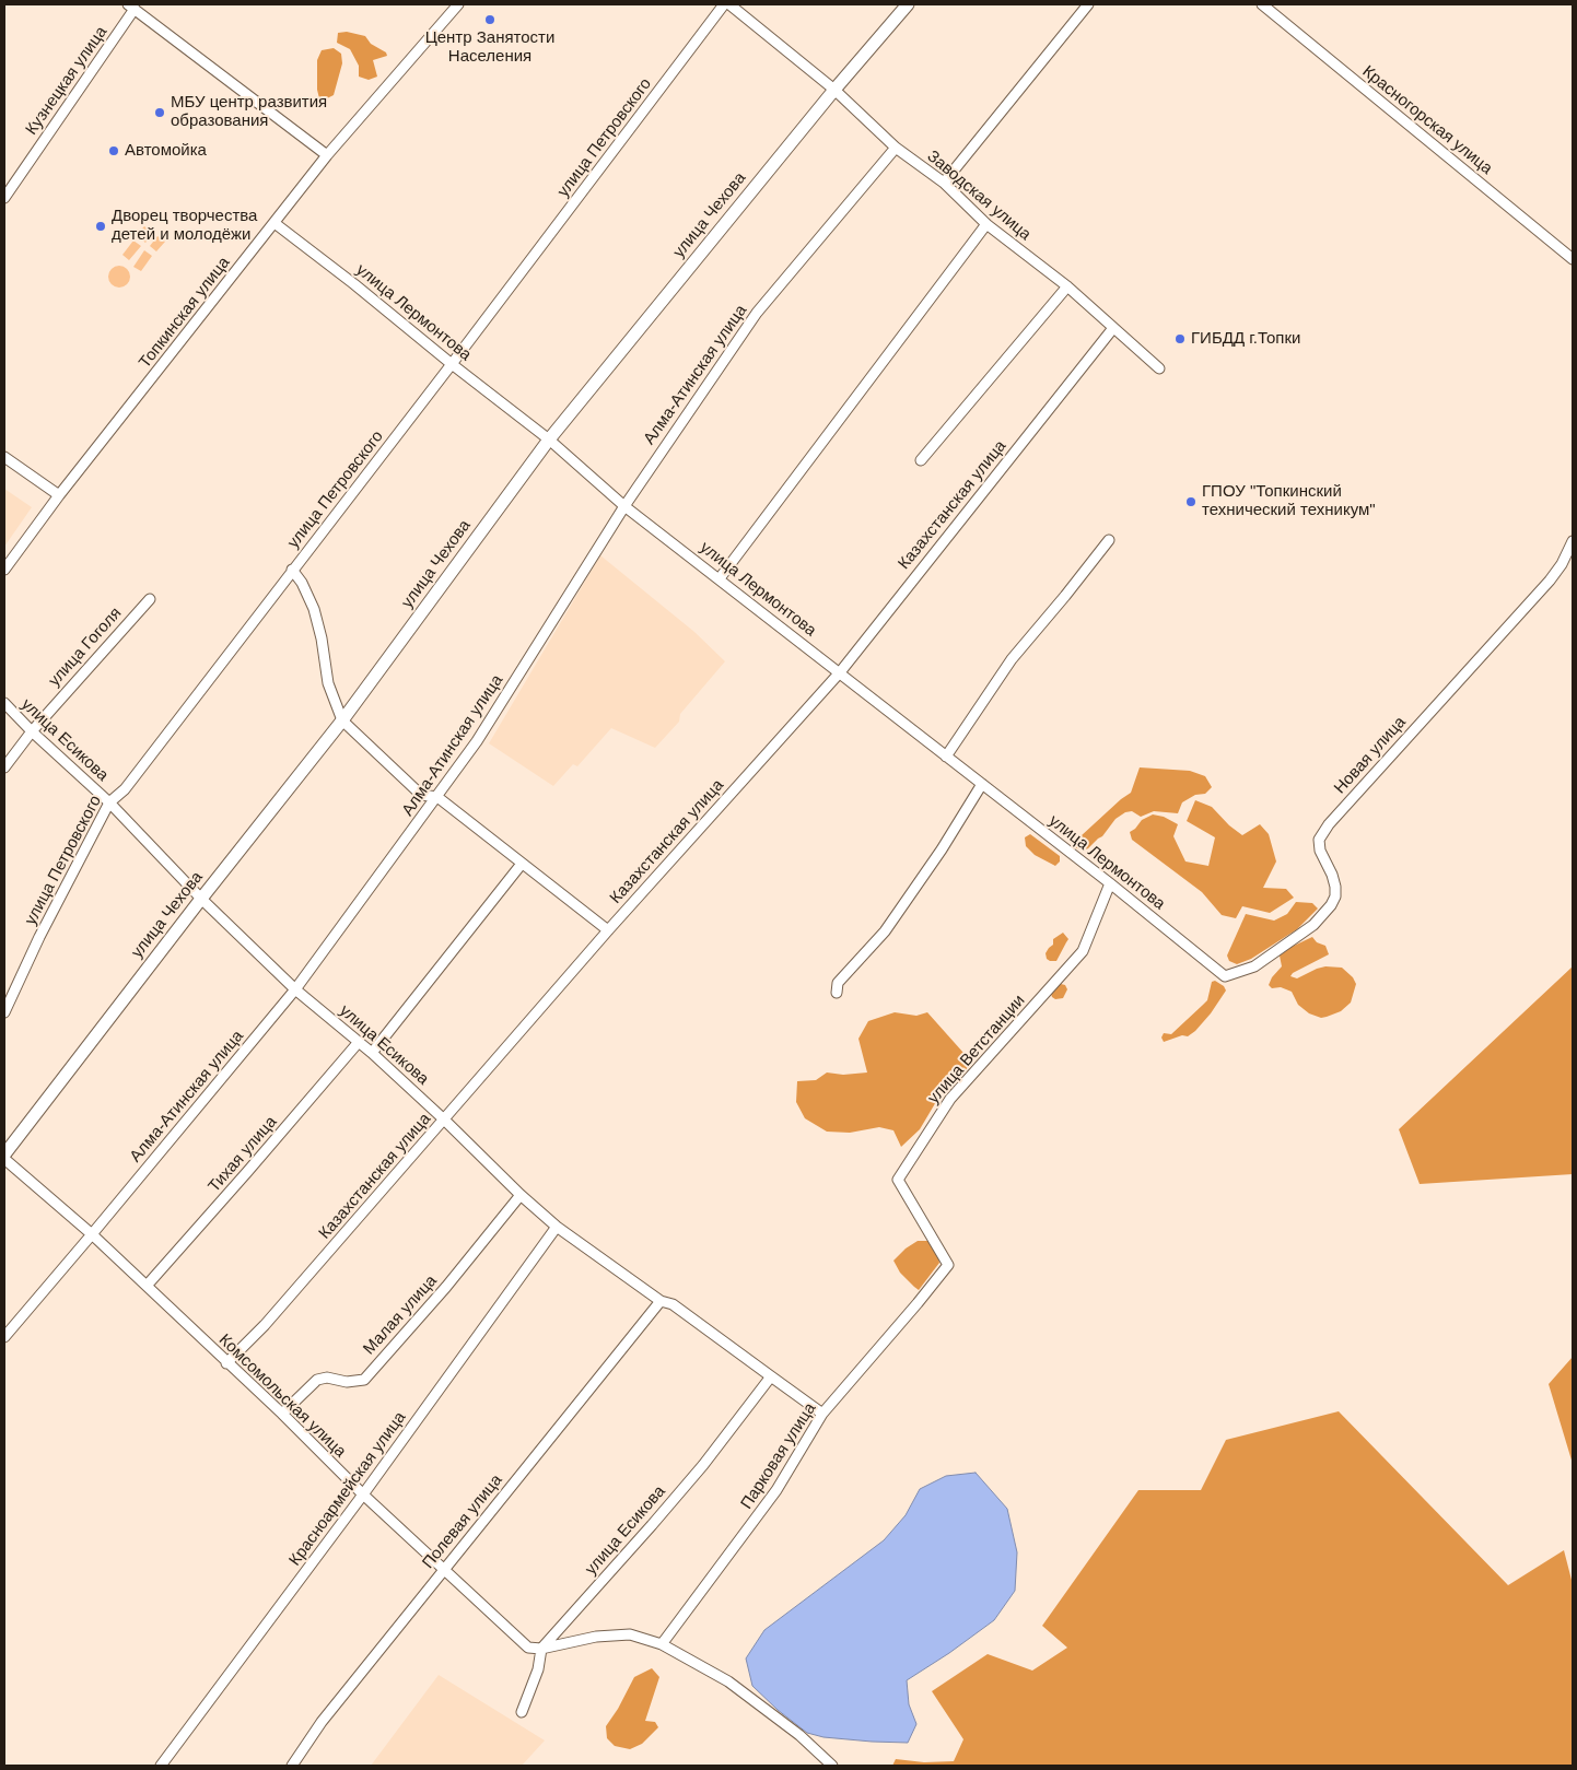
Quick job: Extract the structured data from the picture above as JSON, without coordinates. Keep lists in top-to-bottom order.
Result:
{
  "streets": {
    "street": [
      "Кузнецкая улица",
      "Красногорская улица",
      "улица Петровского",
      "Заводская улица",
      "улица Чехова",
      "Топкинская улица",
      "улица Лермонтова",
      "Алма-Атинская улица",
      "Казахстанская улица",
      "улица Гоголя",
      "улица Есикова",
      "Новая улица",
      "улица Ветстанции",
      "Тихая улица",
      "Малая улица",
      "Комсомольская улица",
      "Парковая улица",
      "Красноармейская улица",
      "Полевая улица"
    ]
  },
  "crossings": [
    ["улица Петровского", "улица Лермонтова"],
    ["улица Петровского", "улица Есикова"],
    ["Заводская улица", "улица Чехова"],
    ["Заводская улица", "Алма-Атинская улица"],
    ["Заводская улица", "Казахстанская улица"],
    ["улица Чехова", "улица Лермонтова"],
    ["улица Чехова", "улица Есикова"],
    ["Топкинская улица", "улица Лермонтова"],
    ["улица Лермонтова", "Алма-Атинская улица"],
    ["улица Лермонтова", "Казахстанская улица"],
    ["улица Лермонтова", "Новая улица"],
    ["улица Лермонтова", "улица Ветстанции"],
    ["Алма-Атинская улица", "улица Есикова"],
    ["Алма-Атинская улица", "Комсомольская улица"],
    ["Казахстанская улица", "улица Есикова"],
    ["Казахстанская улица", "Комсомольская улица"],
    ["улица Гоголя", "улица Есикова"],
    ["улица Есикова", "Тихая улица"],
    ["улица Есикова", "Малая улица"],
    ["улица Есикова", "Комсомольская улица"],
    ["улица Есикова", "Парковая улица"],
    ["улица Есикова", "Красноармейская улица"],
    ["улица Есикова", "Полевая улица"],
    ["улица Ветстанции", "Парковая улица"],
    ["Тихая улица", "Комсомольская улица"],
    ["Малая улица", "Комсомольская улица"],
    ["Комсомольская улица", "Красноармейская улица"],
    ["Комсомольская улица", "Полевая улица"]
  ],
  "places": [
    "Центр Занятости Населения",
    "МБУ центр развития образования",
    "Автомойка",
    "Дворец творчества детей и молодёжи",
    "ГИБДД г.Топки",
    "ГПОУ \"Топкинский технический техникум\""
  ]
}
